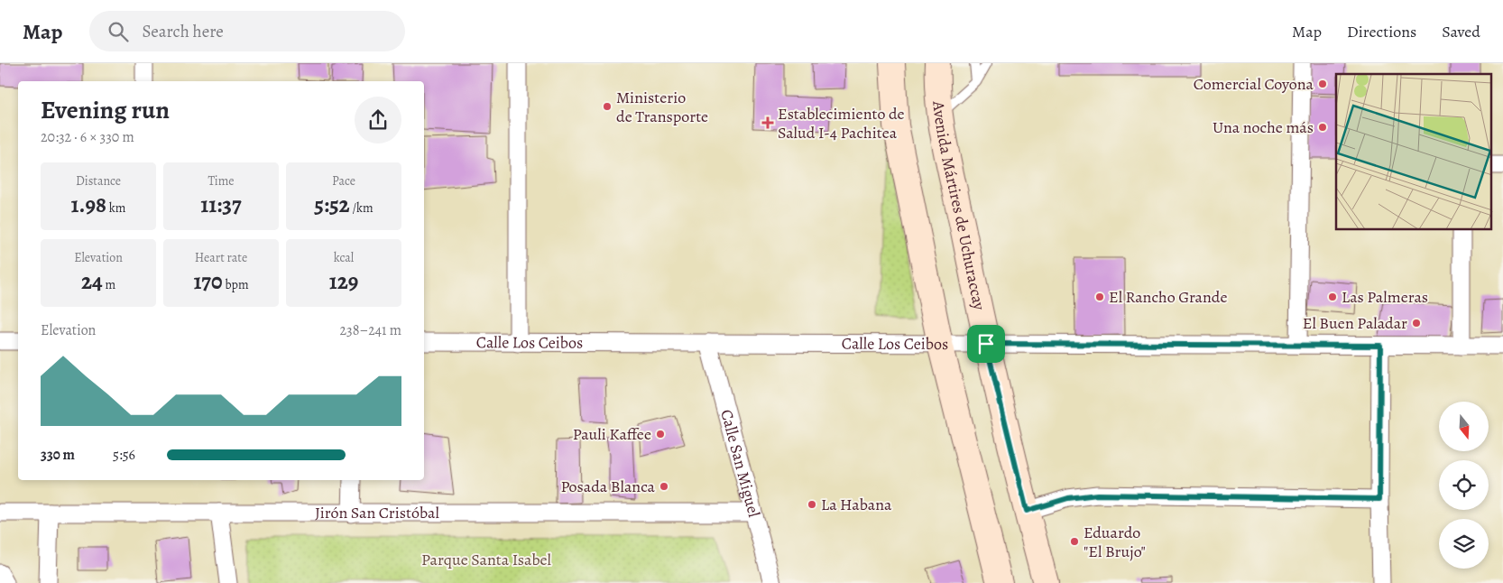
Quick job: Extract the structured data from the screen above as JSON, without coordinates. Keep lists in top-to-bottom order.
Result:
{
  "streets": {
    "street": [
      "Avenida Mártires de Uchuraccay",
      "Calle Los Ceibos",
      "Calle San Miguel",
      "Jirón San Cristóbal"
    ]
  },
  "crossings": [
    ["Avenida Mártires de Uchuraccay", "Calle Los Ceibos"],
    ["Calle Los Ceibos", "Calle San Miguel"],
    ["Calle San Miguel", "Jirón San Cristóbal"]
  ],
  "parks": ["Parque Santa Isabel"],
  "places": {
    "other": [
      "Comercial Coyona",
      "Ministerio de Transporte",
      "Una noche más",
      "El Rancho Grande",
      "Las Palmeras",
      "El Buen Paladar",
      "Pauli Kaffee",
      "Posada Blanca",
      "La Habana",
      "Eduardo \"El Brujo\""
    ],
    "health": ["Establecimiento de Salud I-4 Pachitea"]
  },
  "north": "bottom",
  "page": {
    "header": "Map",
    "search": "Search here",
    "nav": ["Map", "Directions", "Saved"],
    "heading": ["Evening run", "20:32 · 6 × 330 m"],
    "stats": [
      ["Distance", "1.98 km"],
      ["Time", "11:37"],
      ["Pace", "5:52 /km"],
      ["Elevation", "24 m"],
      ["Heart rate", "170 bpm"],
      ["kcal", "129"]
    ],
    "chart": ["Elevation", "238–241 m"],
    "list": [
      {
        "name": "330 m",
        "note": "5:56"
      }
    ]
  }
}
